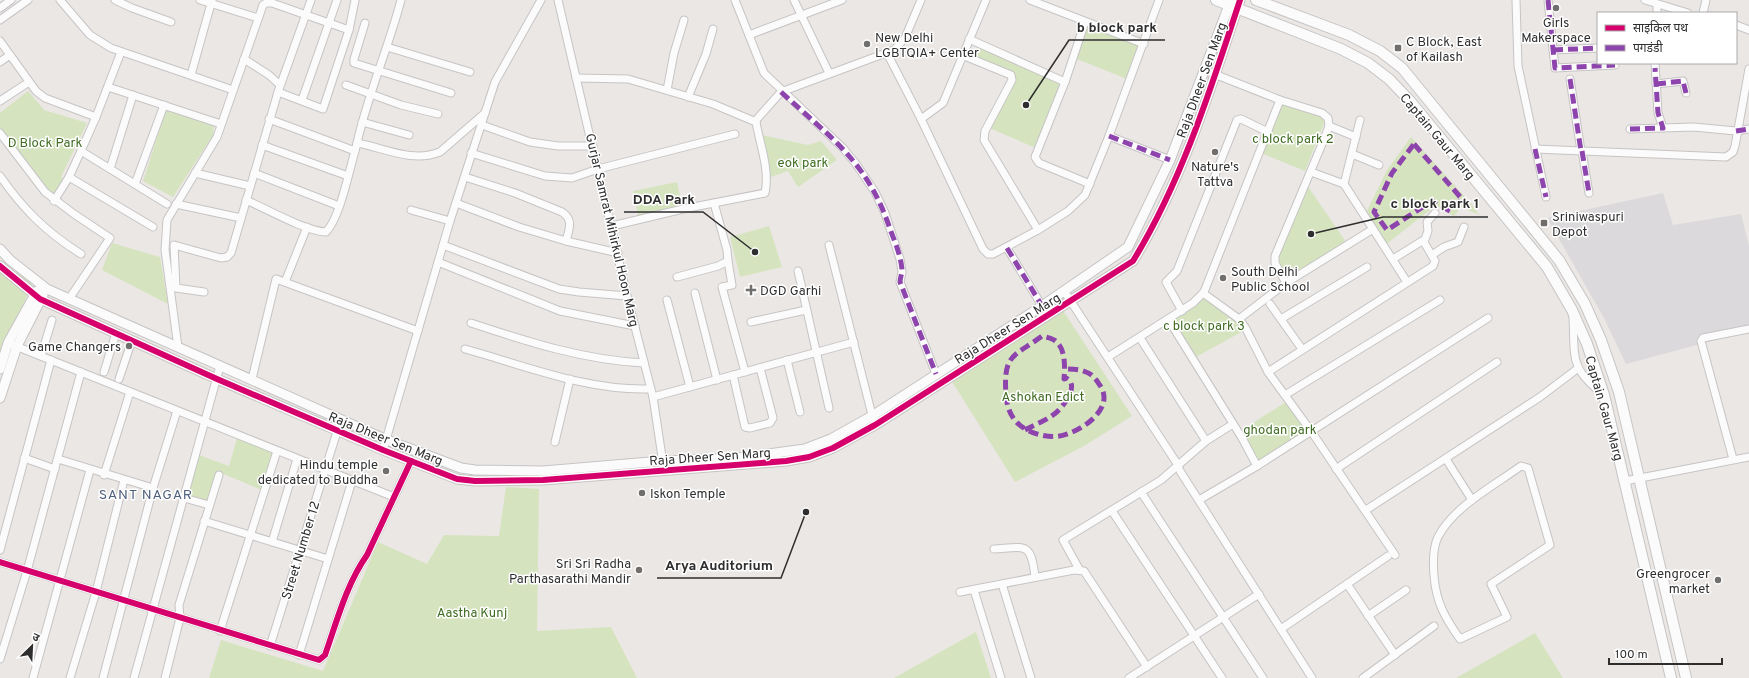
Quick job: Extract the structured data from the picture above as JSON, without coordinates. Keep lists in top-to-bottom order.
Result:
{
  "streets": {
    "main road": ["Captain Gaur Marg"],
    "street": ["Raja Dheer Sen Marg", "Gurjar Samrat Mihirkul Hoon Marg", "Street Number 12"]
  },
  "crossings": [
    ["Raja Dheer Sen Marg", "Captain Gaur Marg"],
    ["Raja Dheer Sen Marg", "Gurjar Samrat Mihirkul Hoon Marg"],
    ["Raja Dheer Sen Marg", "Street Number 12"]
  ],
  "districts": ["SANT NAGAR"],
  "parks": [
    "c block park 2",
    "D Block Park",
    "eok park",
    "c block park 3",
    "Ashokan Edict",
    "ghodan park",
    "Aastha Kunj"
  ],
  "places": {
    "other": [
      "Girls Makerspace",
      "New Delhi LGBTQIA+ Center",
      "b block park",
      "Nature's Tattva",
      "c block park 1",
      "DDA Park",
      "South Delhi Public School",
      "Game Changers",
      "Hindu temple dedicated to Buddha",
      "Iskon Temple",
      "Arya Auditorium",
      "Sri Sri Radha Parthasarathi Mandir",
      "Greengrocer market"
    ],
    "transit": ["C Block, East of Kailash", "Sriniwaspuri Depot"],
    "health": ["DGD Garhi"]
  },
  "legend": ["साइकिल पथ", "पगडंडी"],
  "scale_bar": "100 m",
  "north": "top right"
}
